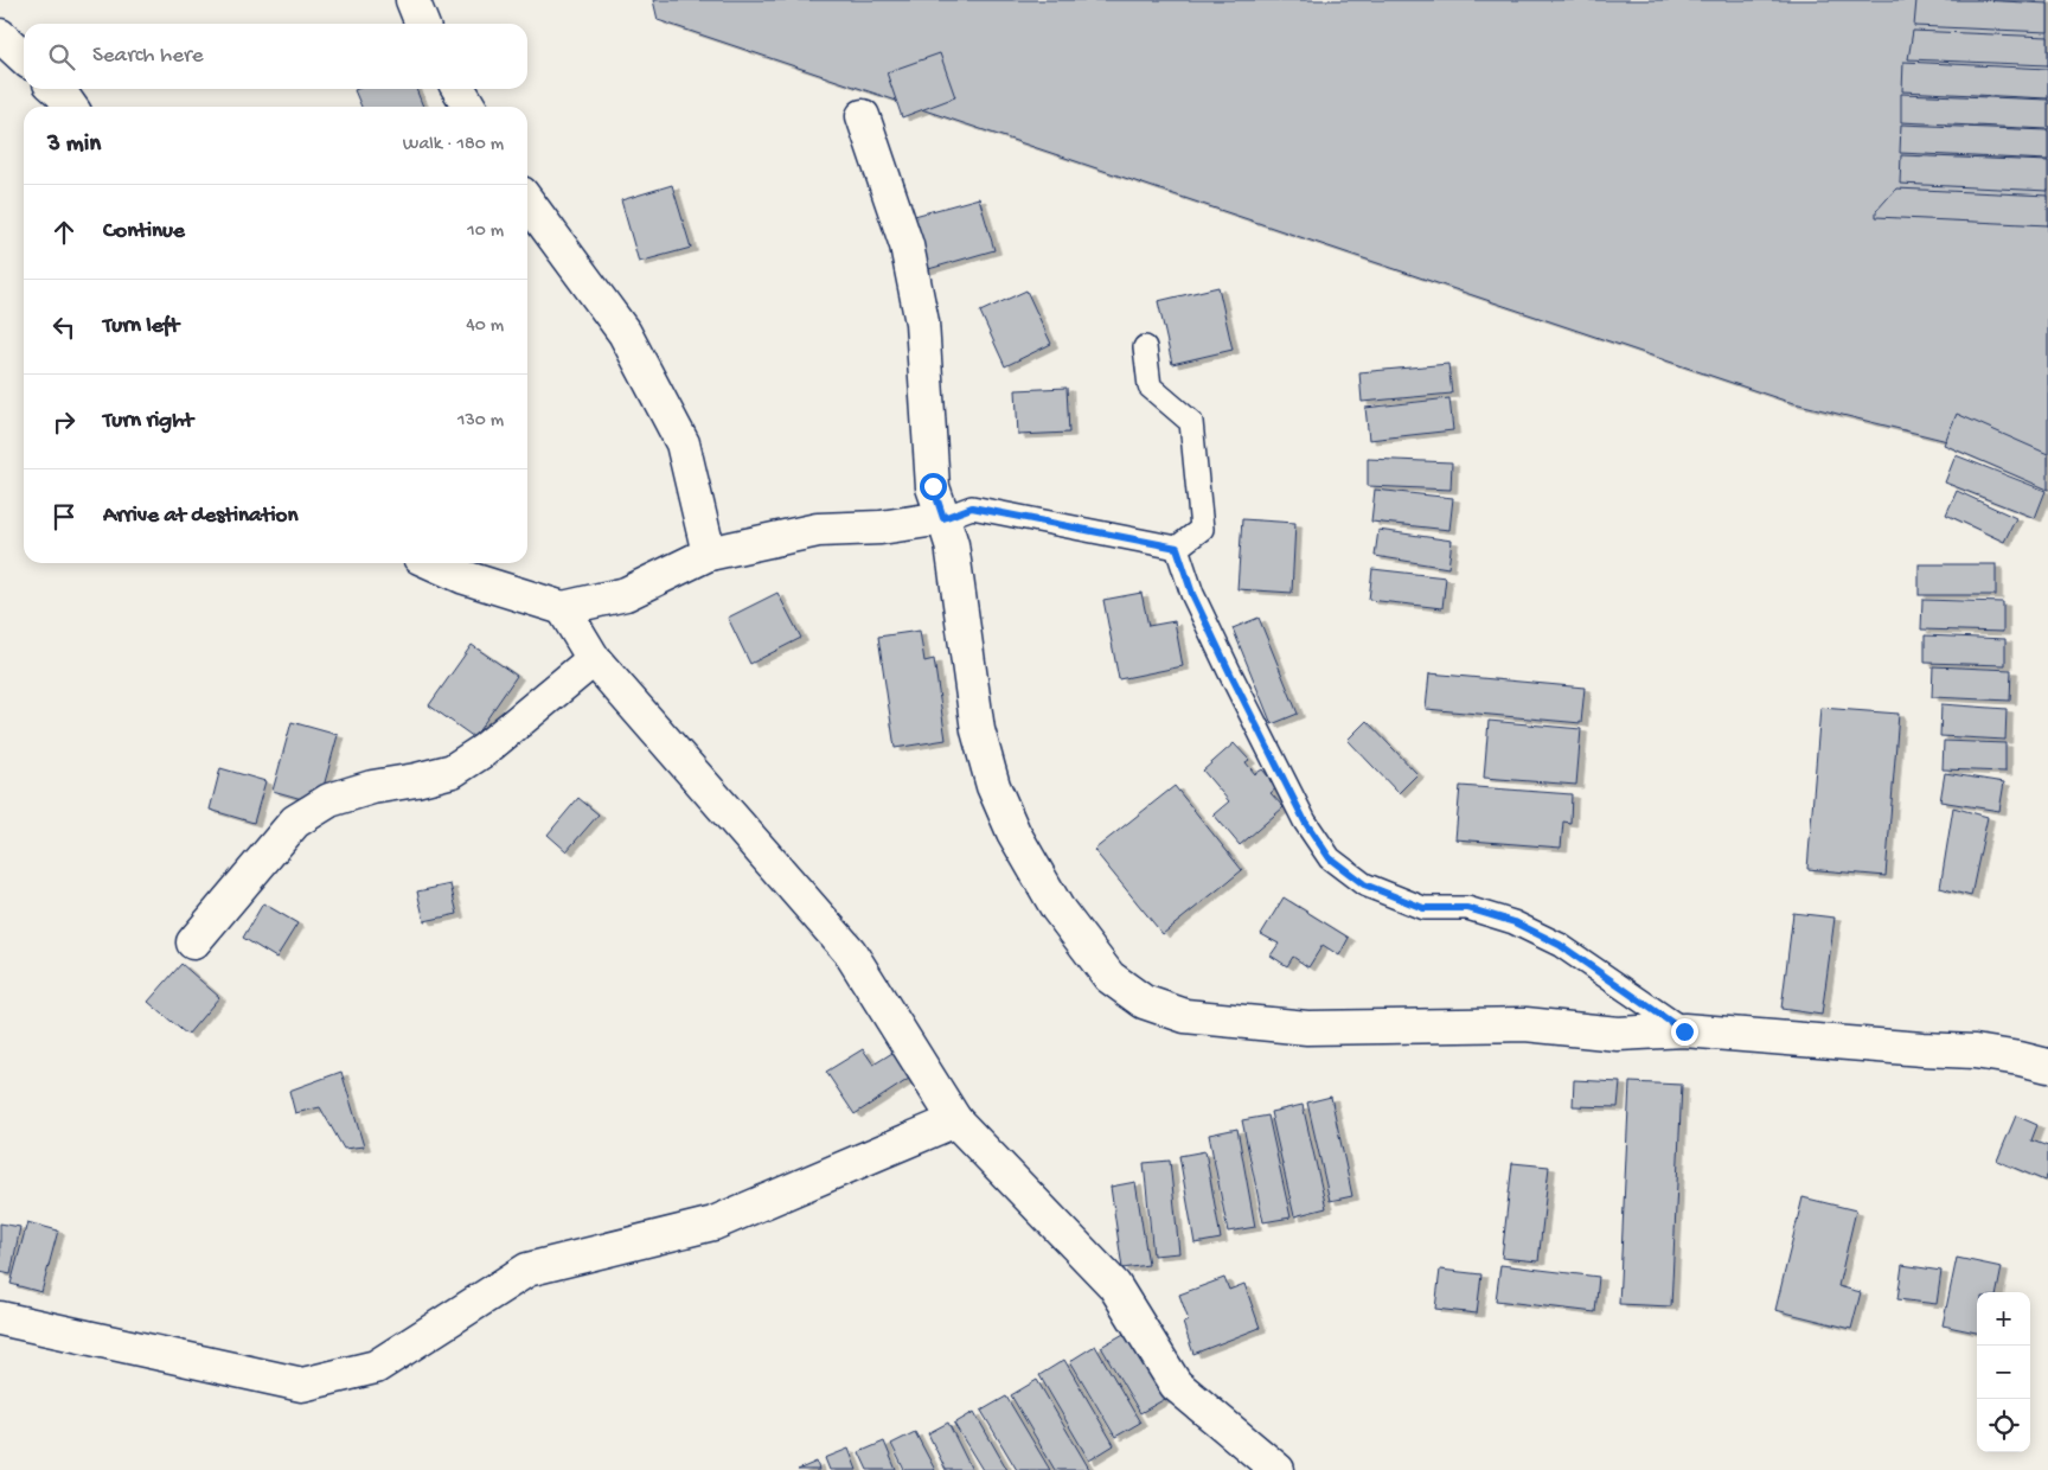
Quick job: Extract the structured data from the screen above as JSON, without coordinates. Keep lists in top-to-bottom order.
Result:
{
  "page": {
    "search": "Search here",
    "heading": ["3 min", "Walk · 180 m"],
    "list": [
      ["Continue", "10 m"],
      ["Turn left", "40 m"],
      ["Turn right", "130 m"],
      "Arrive at destination"
    ],
    "map_buttons": ["+", "−"]
  }
}
